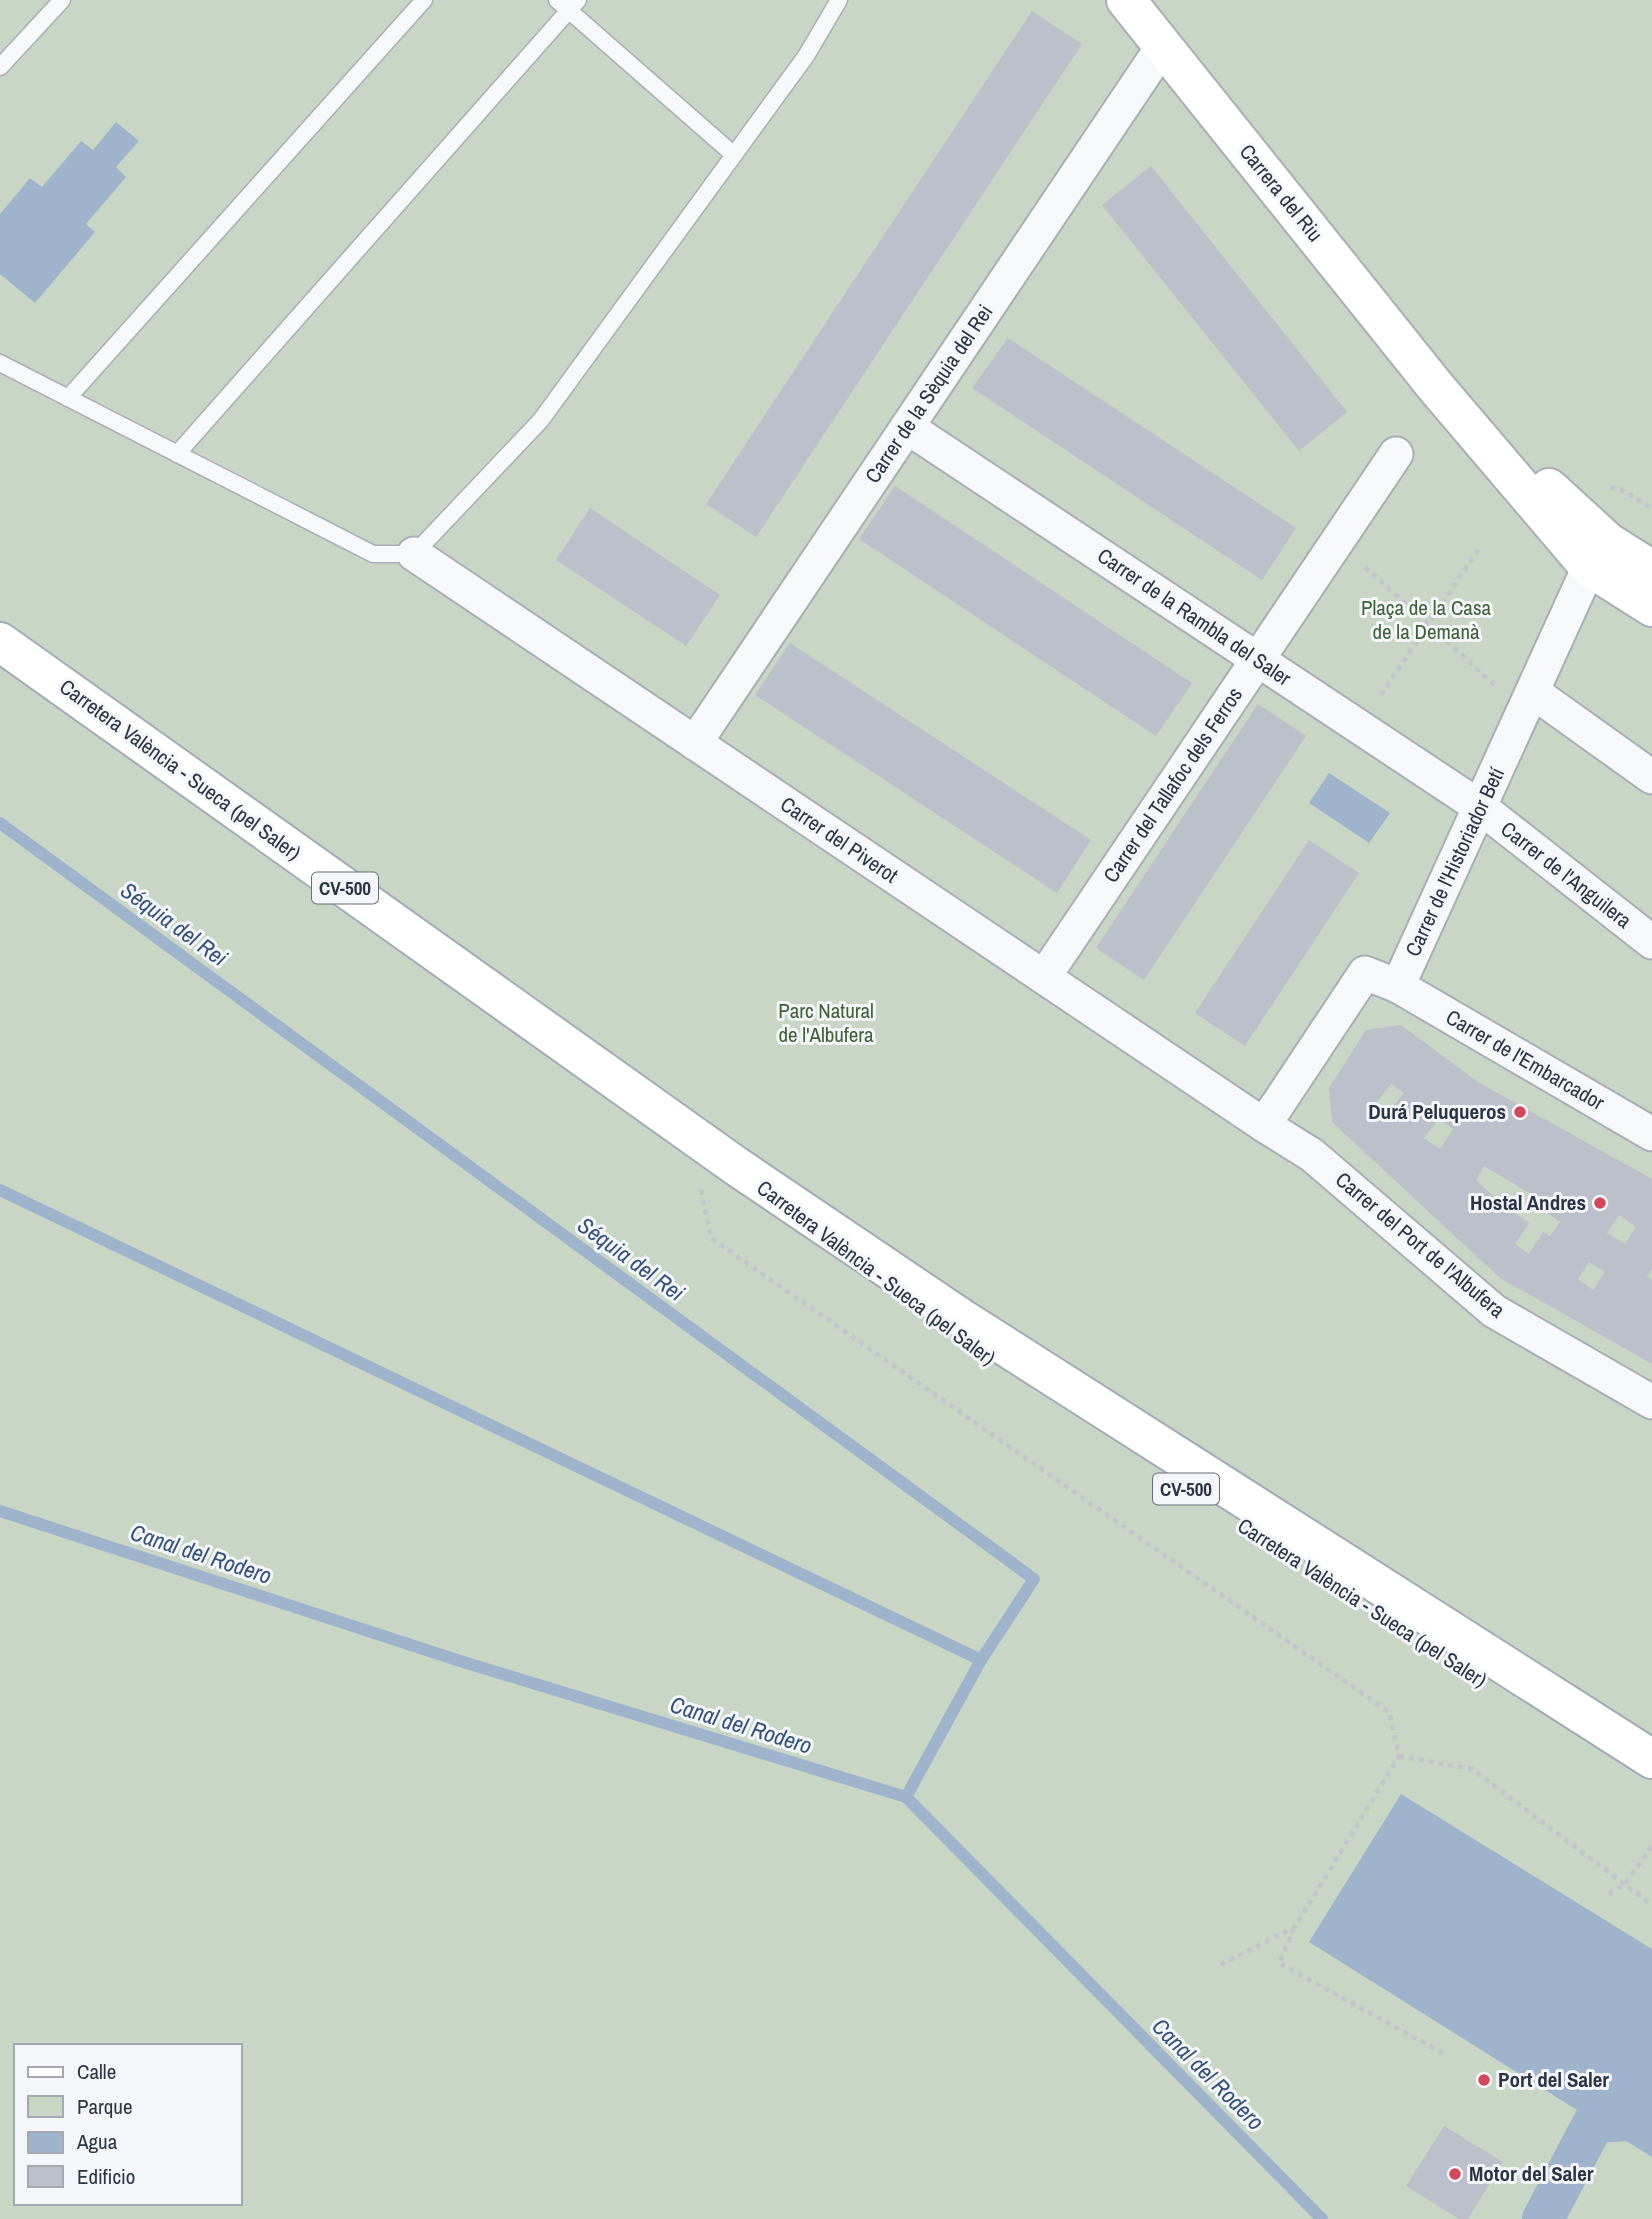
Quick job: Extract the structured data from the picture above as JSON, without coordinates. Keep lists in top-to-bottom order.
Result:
{
  "streets": {
    "main road": ["Carrera del Riu", "Carretera València - Sueca (pel Saler)", "CV-500"],
    "street": [
      "Carrer de la Sèquia del Rei",
      "Carrer de la Rambla del Saler",
      "Carrer del Tallafoc dels Ferros",
      "Carrer del Piverot",
      "Carrer de l'Historiador Betí",
      "Carrer de l'Anguilera",
      "Carrer de l'Embarcador",
      "Carrer del Port de l'Albufera"
    ]
  },
  "crossings": [
    ["Carrera del Riu", "Carrer de la Sèquia del Rei"],
    ["Carrera del Riu", "Carrer de l'Historiador Betí"],
    ["Carrer de la Sèquia del Rei", "Carrer de la Rambla del Saler"],
    ["Carrer de la Sèquia del Rei", "Carrer del Piverot"],
    ["Carrer de la Rambla del Saler", "Carrer del Tallafoc dels Ferros"],
    ["Carrer de la Rambla del Saler", "Carrer de l'Historiador Betí"],
    ["Carrer de la Rambla del Saler", "Carrer de l'Anguilera"],
    ["Carrer del Tallafoc dels Ferros", "Carrer del Piverot"],
    ["Carrer del Piverot", "Carrer del Port de l'Albufera"],
    ["Carrer de l'Historiador Betí", "Carrer de l'Anguilera"],
    ["Carrer de l'Historiador Betí", "Carrer de l'Embarcador"]
  ],
  "water": ["Séquia del Rei", "Canal del Rodero"],
  "parks": ["Plaça de la Casa de la Demanà", "Parc Natural de l'Albufera"],
  "places": [
    "Durá Peluqueros",
    "Hostal Andres",
    "Port del Saler",
    "Motor del Saler"
  ],
  "legend": [
    "Calle",
    "Parque",
    "Agua",
    "Edificio"
  ]
}
